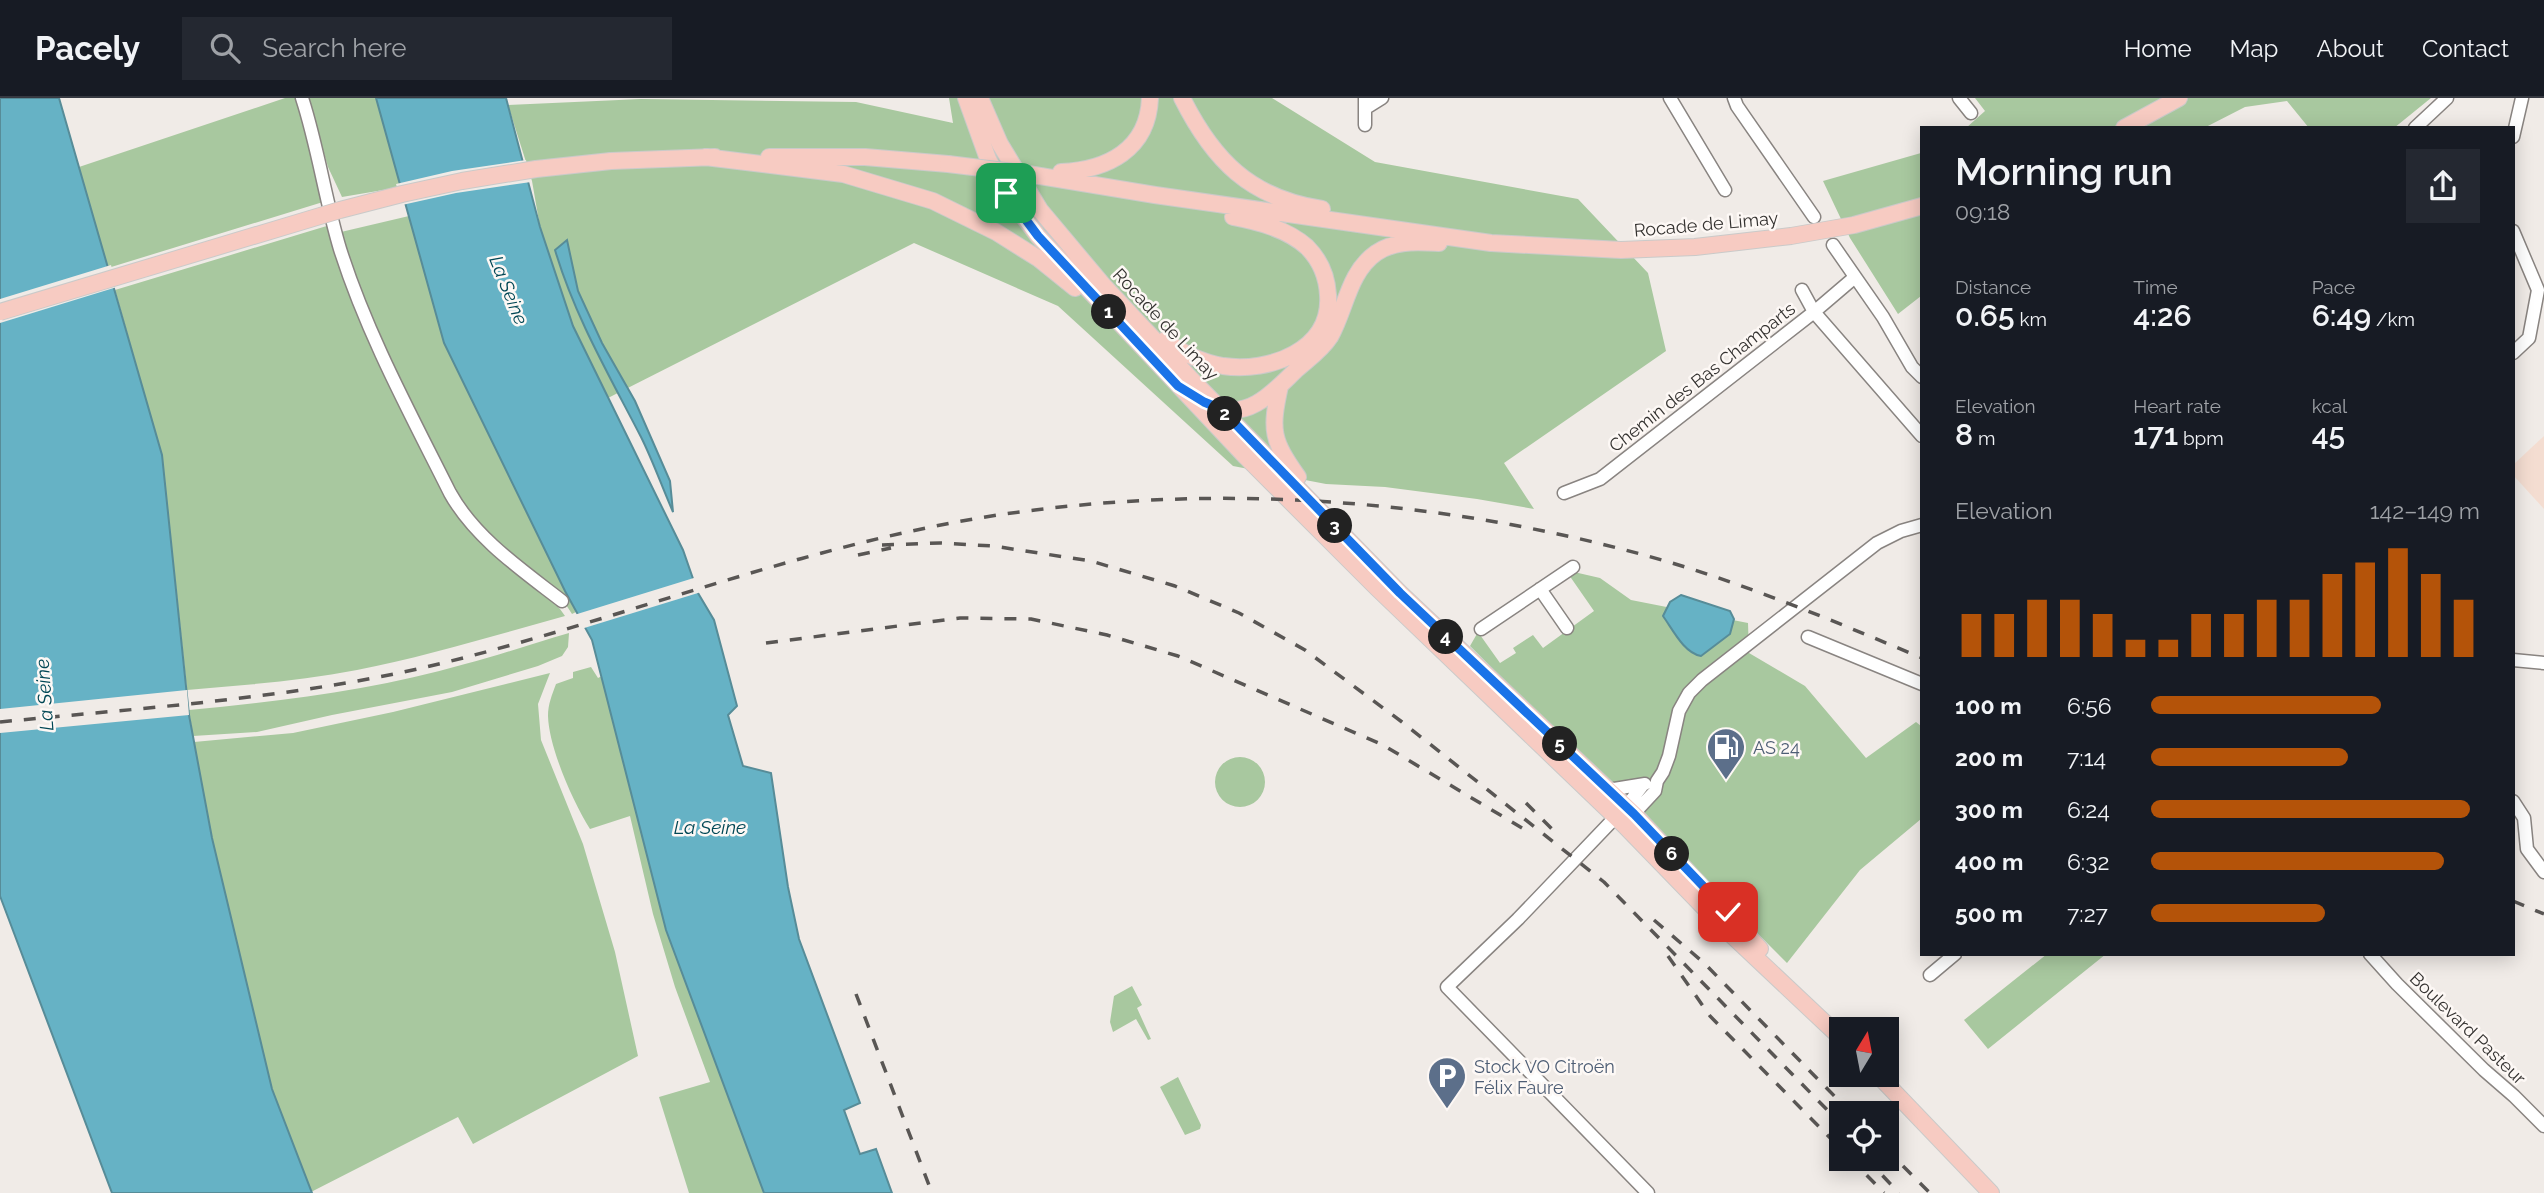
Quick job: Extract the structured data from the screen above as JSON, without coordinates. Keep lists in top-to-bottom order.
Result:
{
  "streets": {
    "main road": ["Rocade de Limay"],
    "street": ["Chemin des Bas Champarts", "Boulevard Pasteur"]
  },
  "water": ["La Seine"],
  "places": {
    "fuel station": ["AS 24"],
    "parking": ["Stock VO Citroën Félix Faure"]
  },
  "north": "top",
  "page": {
    "header": "Pacely",
    "search": "Search here",
    "nav": [
      "Home",
      "Map",
      "About",
      "Contact"
    ],
    "heading": ["Morning run", "09:18"],
    "stats": [
      ["Distance", "0.65 km"],
      ["Time", "4:26"],
      ["Pace", "6:49 /km"],
      ["Elevation", "8 m"],
      ["Heart rate", "171 bpm"],
      ["kcal", "45"]
    ],
    "pins": [
      "1",
      "2",
      "3",
      "4",
      "5",
      "6"
    ],
    "chart": ["Elevation", "142–149 m"],
    "list": [
      {
        "name": "100 m",
        "note": "6:56"
      },
      {
        "name": "200 m",
        "note": "7:14"
      },
      {
        "name": "300 m",
        "note": "6:24"
      },
      {
        "name": "400 m",
        "note": "6:32"
      },
      {
        "name": "500 m",
        "note": "7:27"
      }
    ]
  }
}
